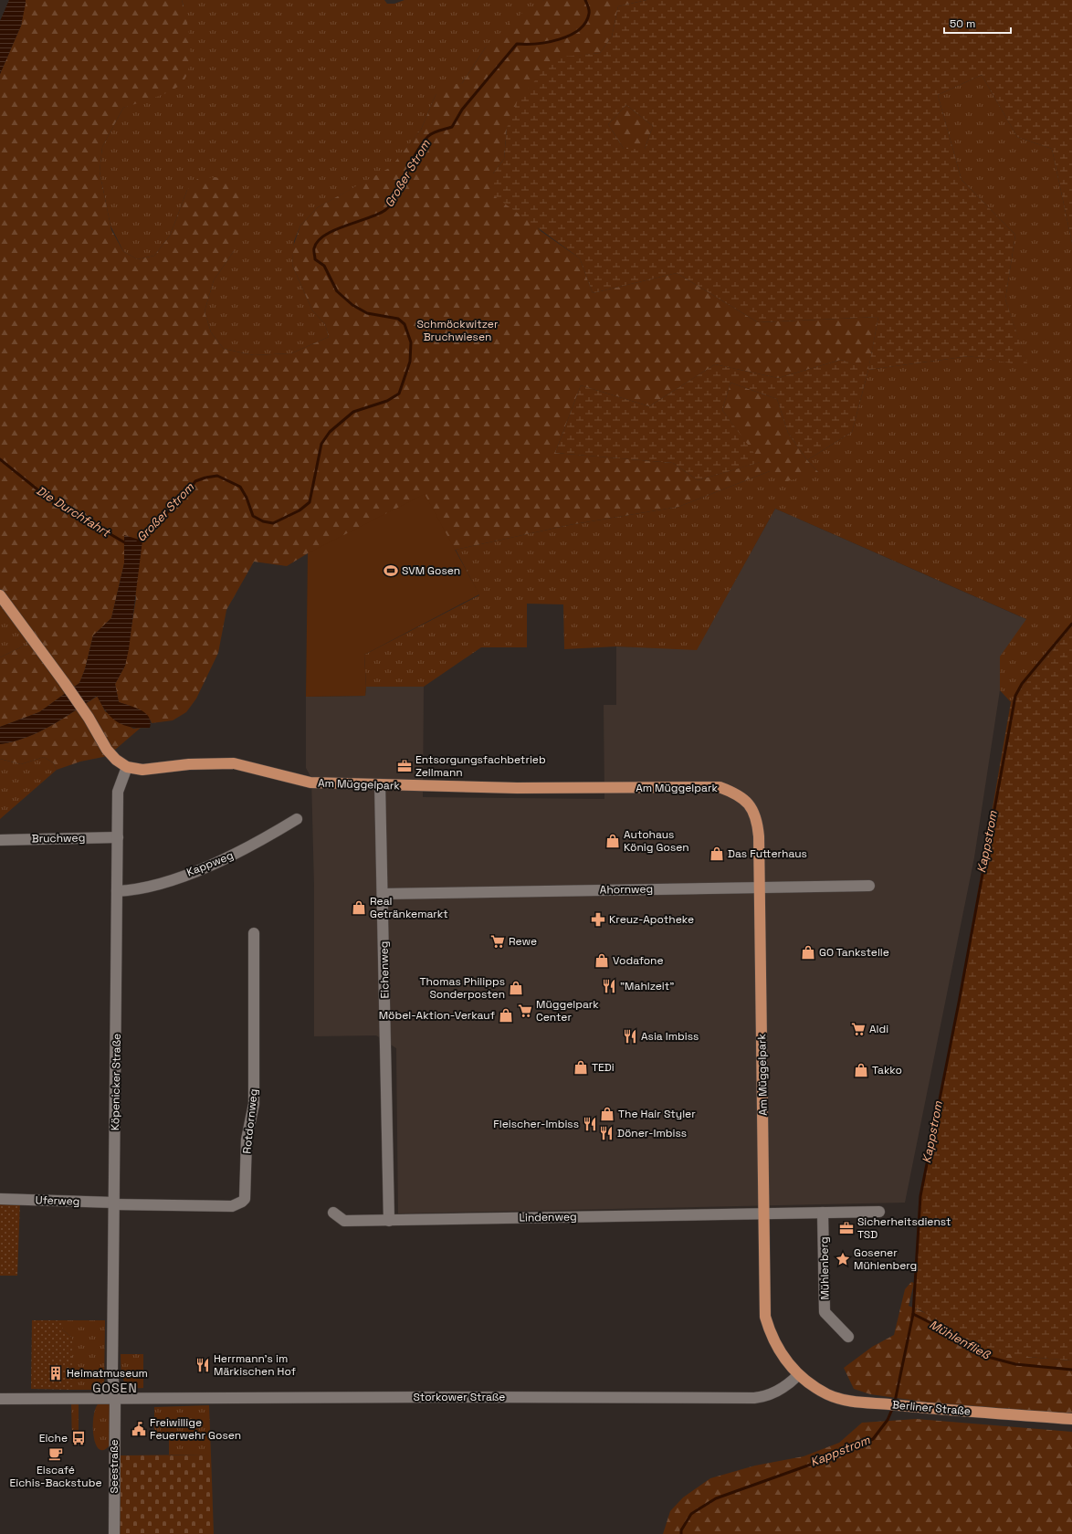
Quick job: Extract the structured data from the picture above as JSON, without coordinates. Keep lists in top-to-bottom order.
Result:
{
  "streets": {
    "main road": ["Am Müggelpark", "Berliner Straße"],
    "street": [
      "Bruchweg",
      "Kappweg",
      "Ahornweg",
      "Eichenweg",
      "Köpenicker Straße",
      "Rotdornweg",
      "Uferweg",
      "Lindenweg",
      "Mühlenberg",
      "Storkower Straße",
      "Seestraße"
    ]
  },
  "crossings": [
    ["Am Müggelpark", "Ahornweg"],
    ["Am Müggelpark", "Eichenweg"],
    ["Am Müggelpark", "Köpenicker Straße"],
    ["Am Müggelpark", "Lindenweg"],
    ["Am Müggelpark", "Storkower Straße"],
    ["Am Müggelpark", "Berliner Straße"],
    ["Bruchweg", "Köpenicker Straße"],
    ["Kappweg", "Köpenicker Straße"],
    ["Ahornweg", "Eichenweg"],
    ["Eichenweg", "Lindenweg"],
    ["Köpenicker Straße", "Rotdornweg"],
    ["Köpenicker Straße", "Uferweg"],
    ["Köpenicker Straße", "Storkower Straße"],
    ["Köpenicker Straße", "Seestraße"],
    ["Rotdornweg", "Uferweg"],
    ["Storkower Straße", "Berliner Straße"],
    ["Storkower Straße", "Seestraße"]
  ],
  "districts": ["GOSEN"],
  "water": [
    "Großer Strom",
    "Die Durchfahrt",
    "Kappstrom",
    "Mühlenfließ"
  ],
  "parks": ["Schmöckwitzer Bruchwiesen"],
  "places": {
    "sports": ["SVM Gosen"],
    "office": ["Entsorgungsfachbetrieb Zellmann", "Sicherheitsdienst TSD"],
    "shop": [
      "Autohaus König Gosen",
      "Das Futterhaus",
      "Real Getränkemarkt",
      "GO Tankstelle",
      "Vodafone",
      "Thomas Philipps Sonderposten",
      "Möbel-Aktion-Verkauf",
      "TEDi",
      "Takko",
      "The Hair Styler"
    ],
    "pharmacy": ["Kreuz-Apotheke"],
    "supermarket": ["Rewe", "Müggelpark Center", "Aldi"],
    "restaurant": [
      "\"Mahlzeit\"",
      "Asia Imbiss",
      "Fleischer-Imbiss",
      "Döner-Imbiss",
      "Herrmann's im Märkischen Hof"
    ],
    "place": ["Gosener Mühlenberg"],
    "building": ["Heimatmuseum"],
    "public building": ["Freiwillige Feuerwehr Gosen"],
    "bus stop": ["Eiche"],
    "cafe": ["Eiscafé Eichis-Backstube"]
  },
  "scale_bar": "50 m"
}
